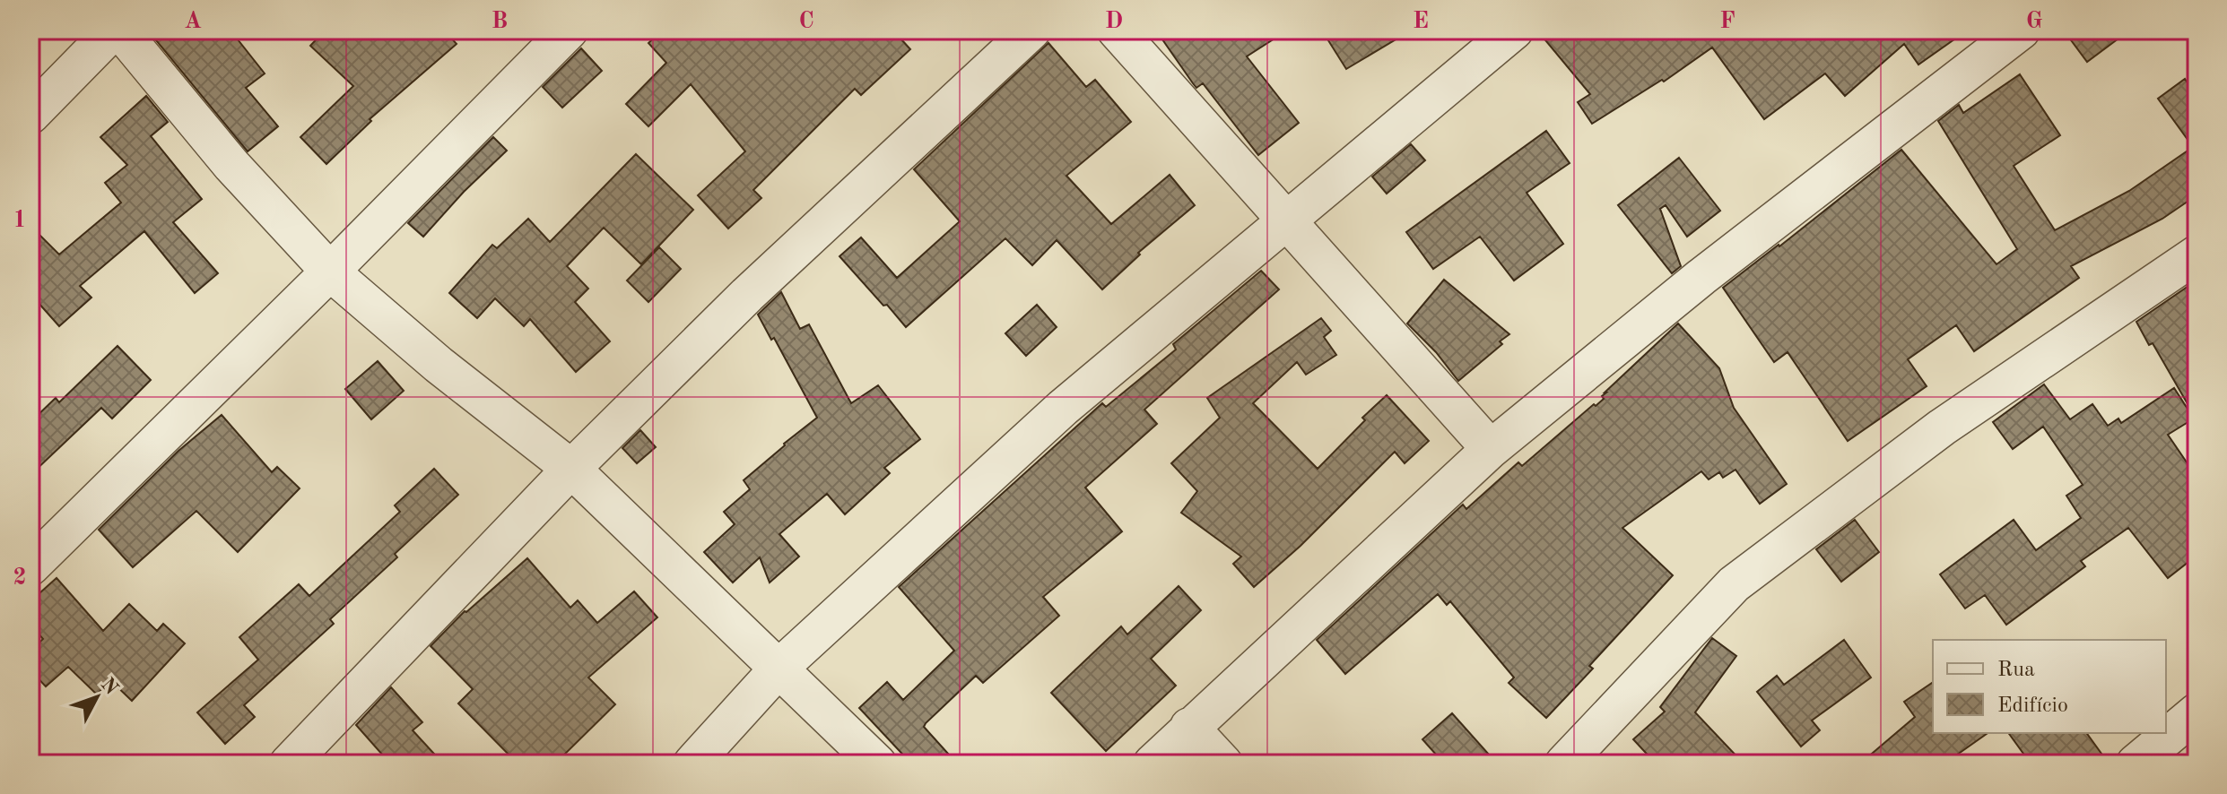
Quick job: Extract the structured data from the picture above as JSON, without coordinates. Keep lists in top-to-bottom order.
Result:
{
  "legend": ["Rua", "Edifício"],
  "north": "top right",
  "grid": {
    "columns": [
      "A",
      "B",
      "C",
      "D",
      "E",
      "F",
      "G"
    ],
    "rows": ["1", "2"]
  }
}
